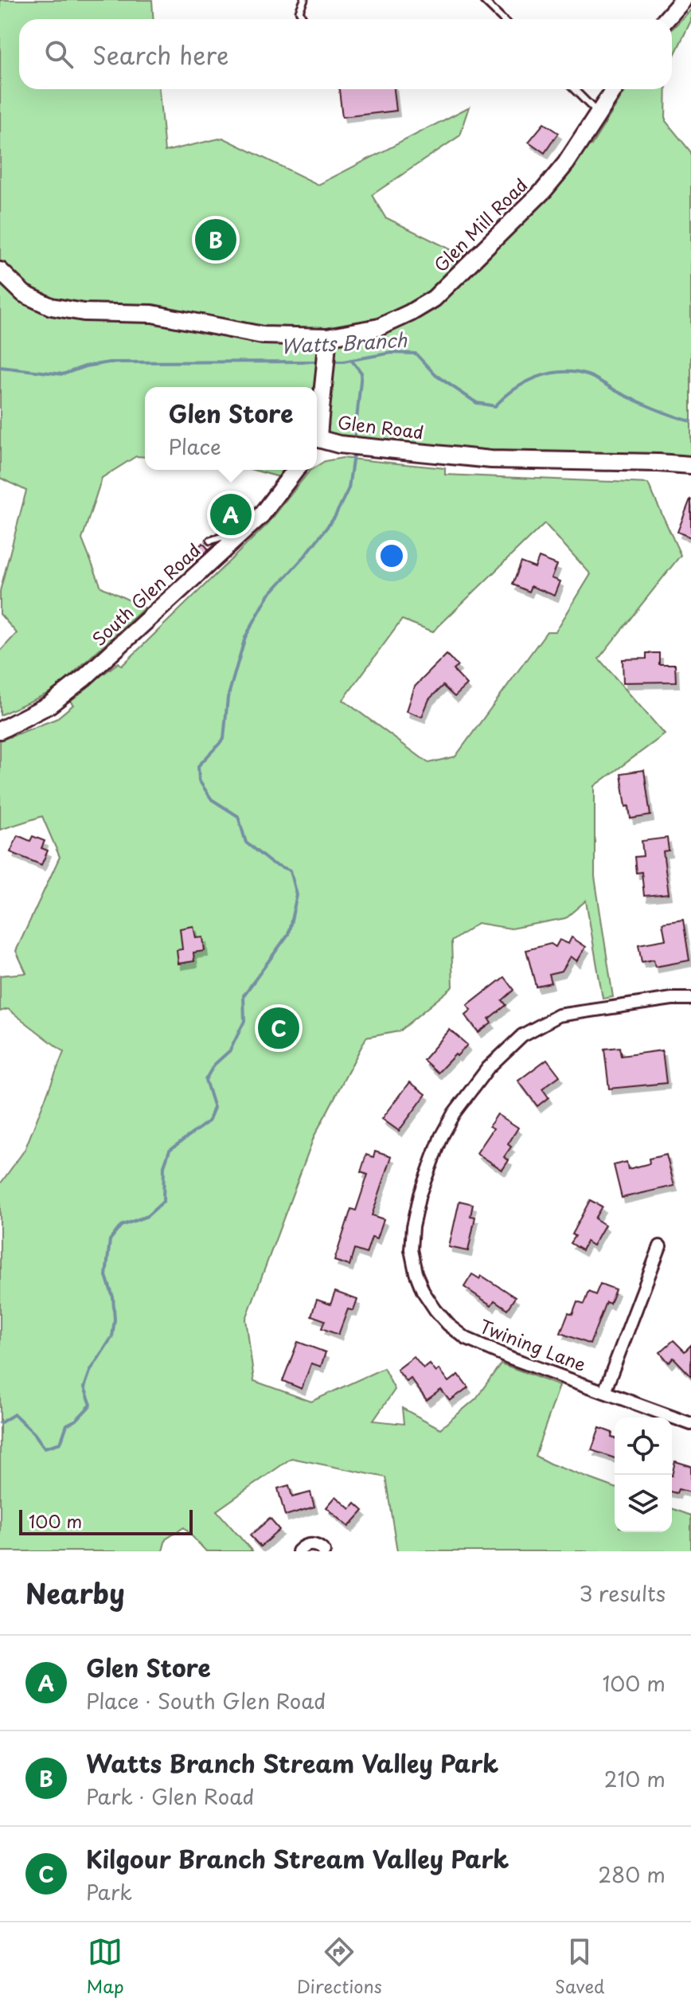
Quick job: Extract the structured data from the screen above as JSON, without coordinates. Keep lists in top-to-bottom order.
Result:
{
  "streets": {
    "main road": ["Glen Mill Road", "Glen Road", "South Glen Road"],
    "street": ["Twining Lane"]
  },
  "crossings": [
    ["Glen Mill Road", "Glen Road"]
  ],
  "water": ["Watts Branch"],
  "scale_bar": "100 m",
  "page": {
    "search": "Search here",
    "pins": ["B", "A", "C"],
    "popup": ["Glen Store", "Place"],
    "scale": "100 m",
    "heading": ["Nearby", "3 results"],
    "list": [
      {
        "mark": "A",
        "name": "Glen Store",
        "note": "Place · South Glen Road",
        "value": "100 m"
      },
      {
        "mark": "B",
        "name": "Watts Branch Stream Valley Park",
        "note": "Park · Glen Road",
        "value": "210 m"
      },
      {
        "mark": "C",
        "name": "Kilgour Branch Stream Valley Park",
        "note": "Park",
        "value": "280 m"
      }
    ],
    "nav": ["Map", "Directions", "Saved"]
  }
}
